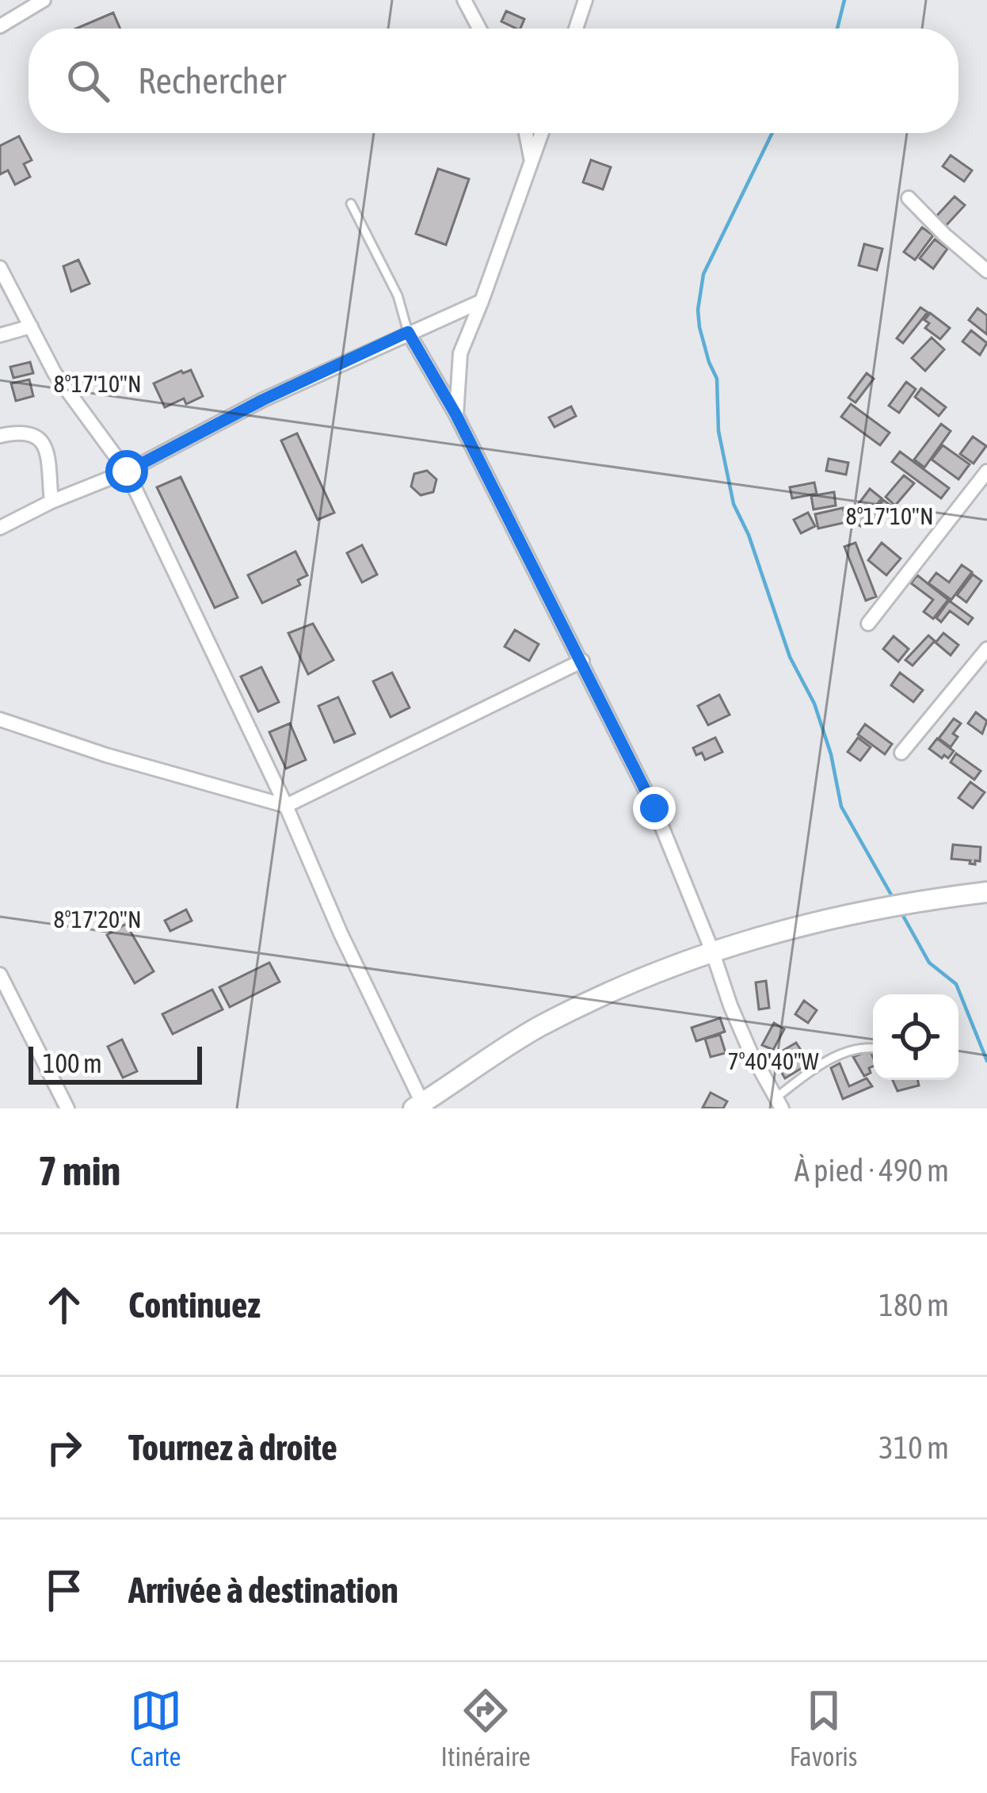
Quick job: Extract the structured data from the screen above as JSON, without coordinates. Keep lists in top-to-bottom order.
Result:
{
  "scale_bar": "100 m",
  "page": {
    "search": "Rechercher",
    "scale": "100 m",
    "heading": ["7 min", "À pied · 490 m"],
    "list": [
      ["Continuez", "180 m"],
      ["Tournez à droite", "310 m"],
      "Arrivée à destination"
    ],
    "nav": ["Carte", "Itinéraire", "Favoris"]
  },
  "coordinates": ["8°17'10\"N", "8°17'20\"N", "7°40'40\"W"]
}
